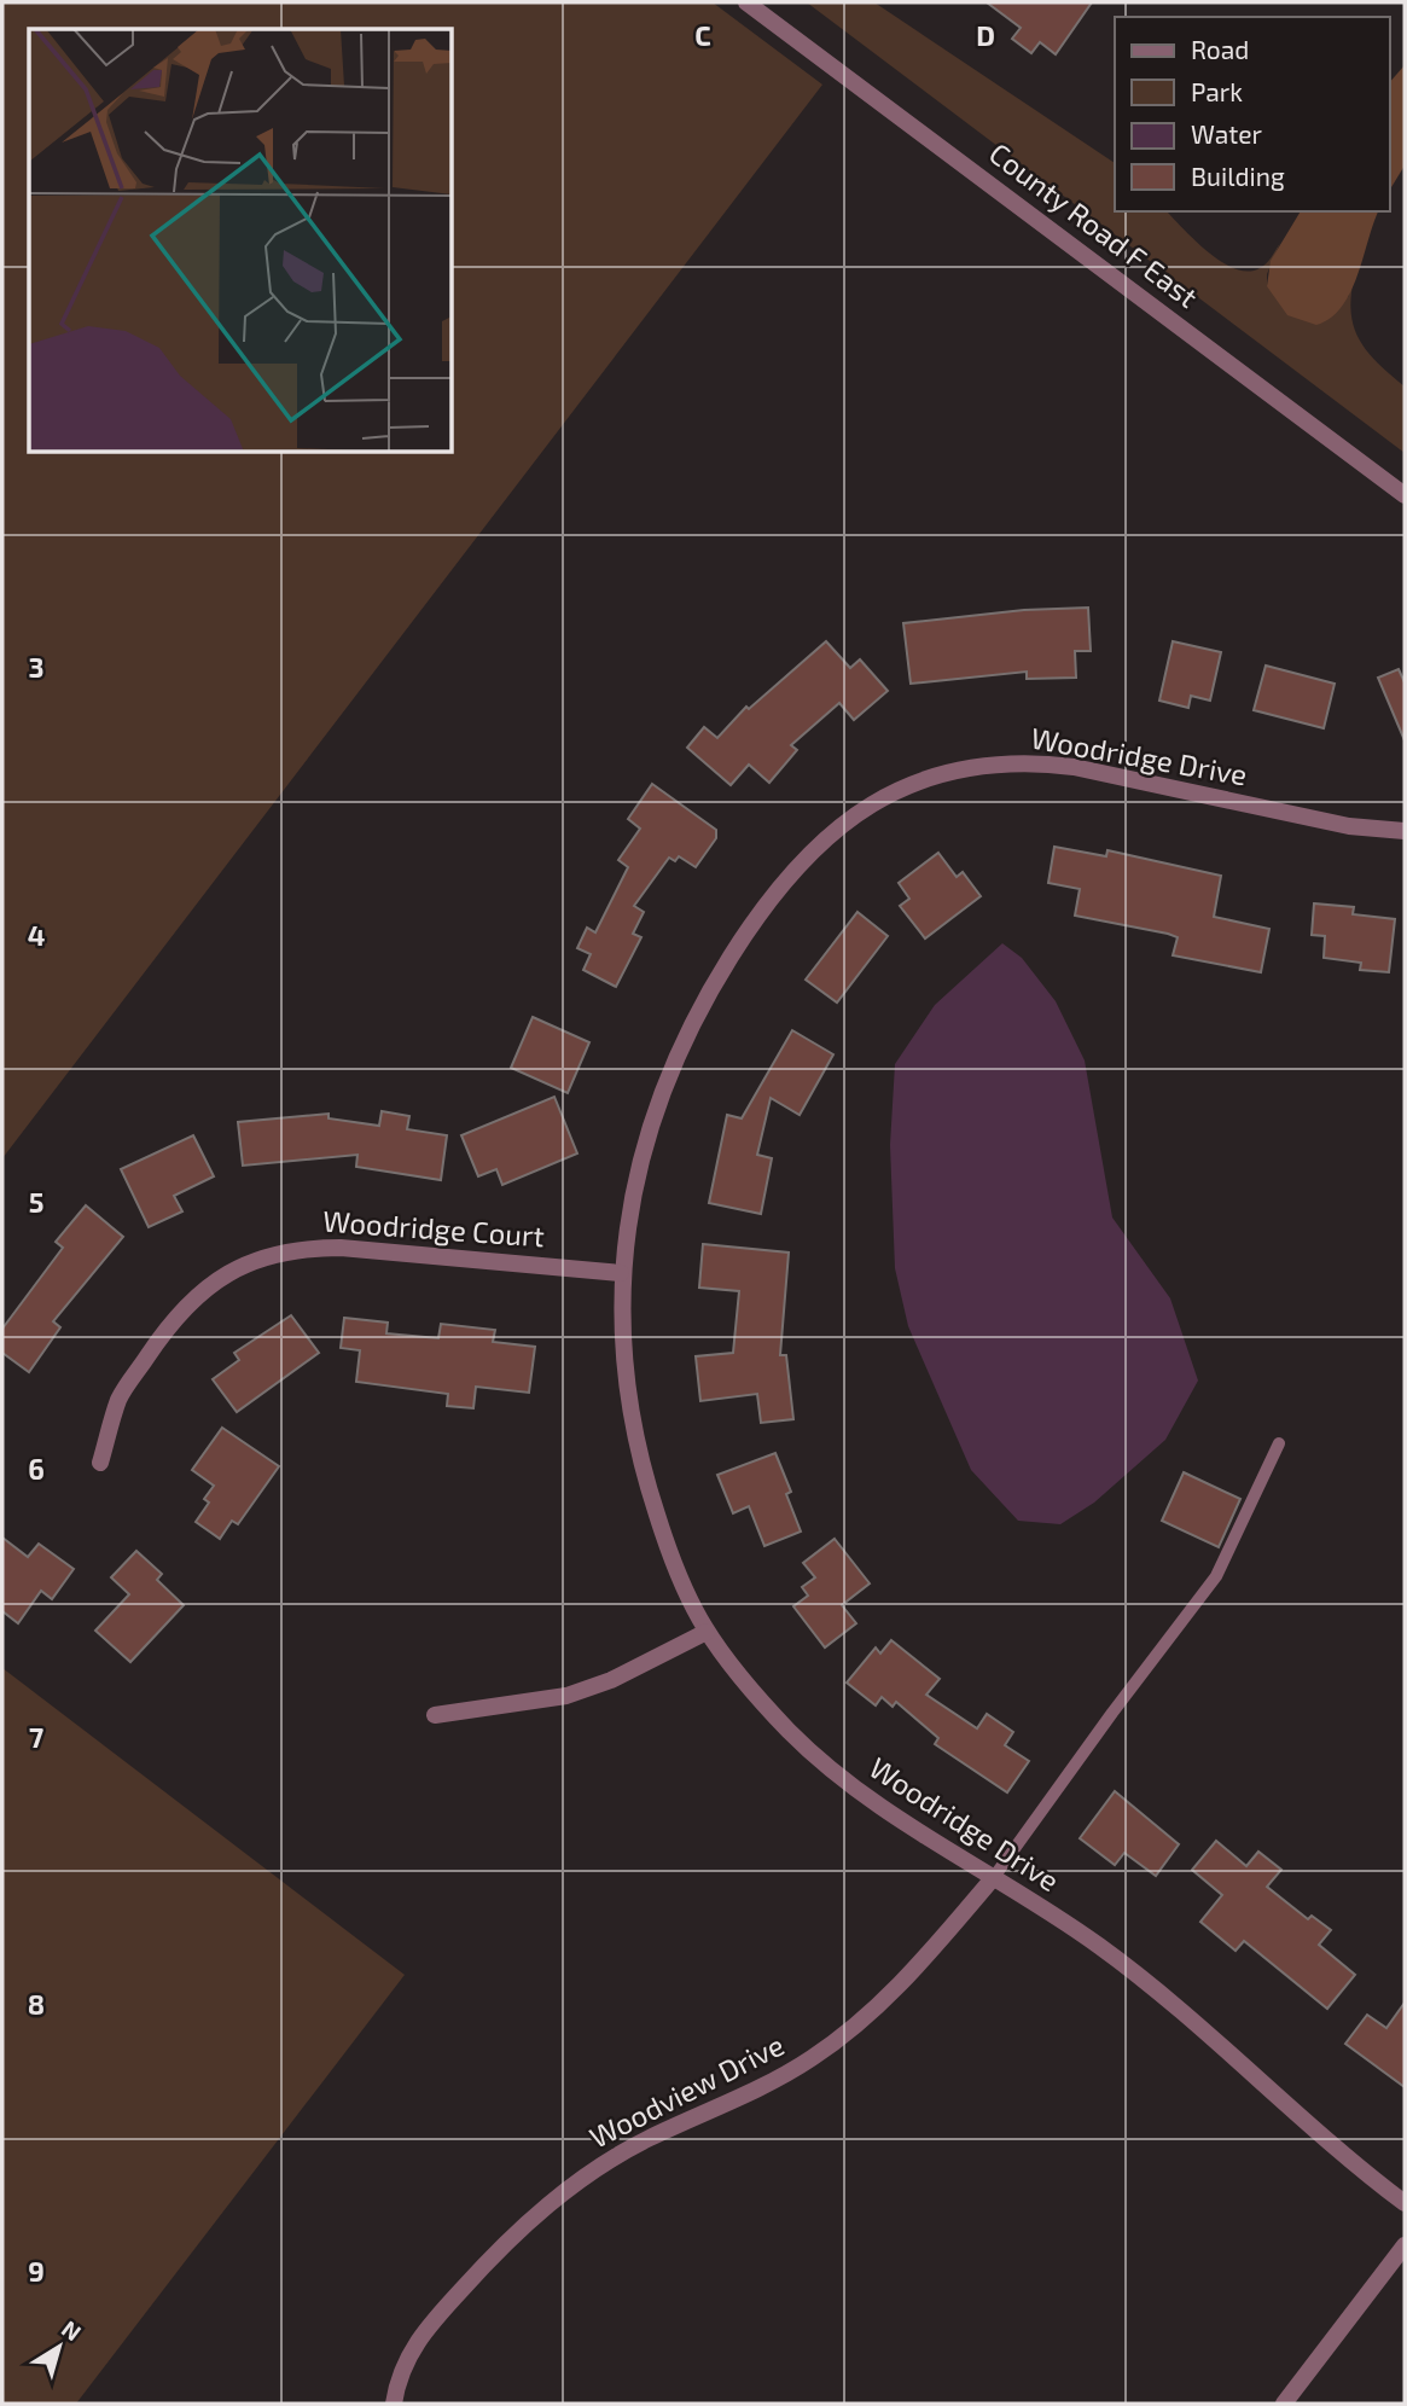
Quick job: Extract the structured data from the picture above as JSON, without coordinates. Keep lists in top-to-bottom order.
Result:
{
  "streets": {
    "street": [
      "County Road F East",
      "Woodridge Drive",
      "Woodridge Court",
      "Woodview Drive"
    ]
  },
  "crossings": [
    ["Woodridge Drive", "Woodridge Court"],
    ["Woodridge Drive", "Woodview Drive"]
  ],
  "legend": [
    "Road",
    "Park",
    "Water",
    "Building"
  ],
  "north": "top right",
  "grid": {
    "columns": ["C", "D"],
    "rows": [
      "3",
      "4",
      "5",
      "6",
      "7",
      "8",
      "9"
    ]
  }
}
